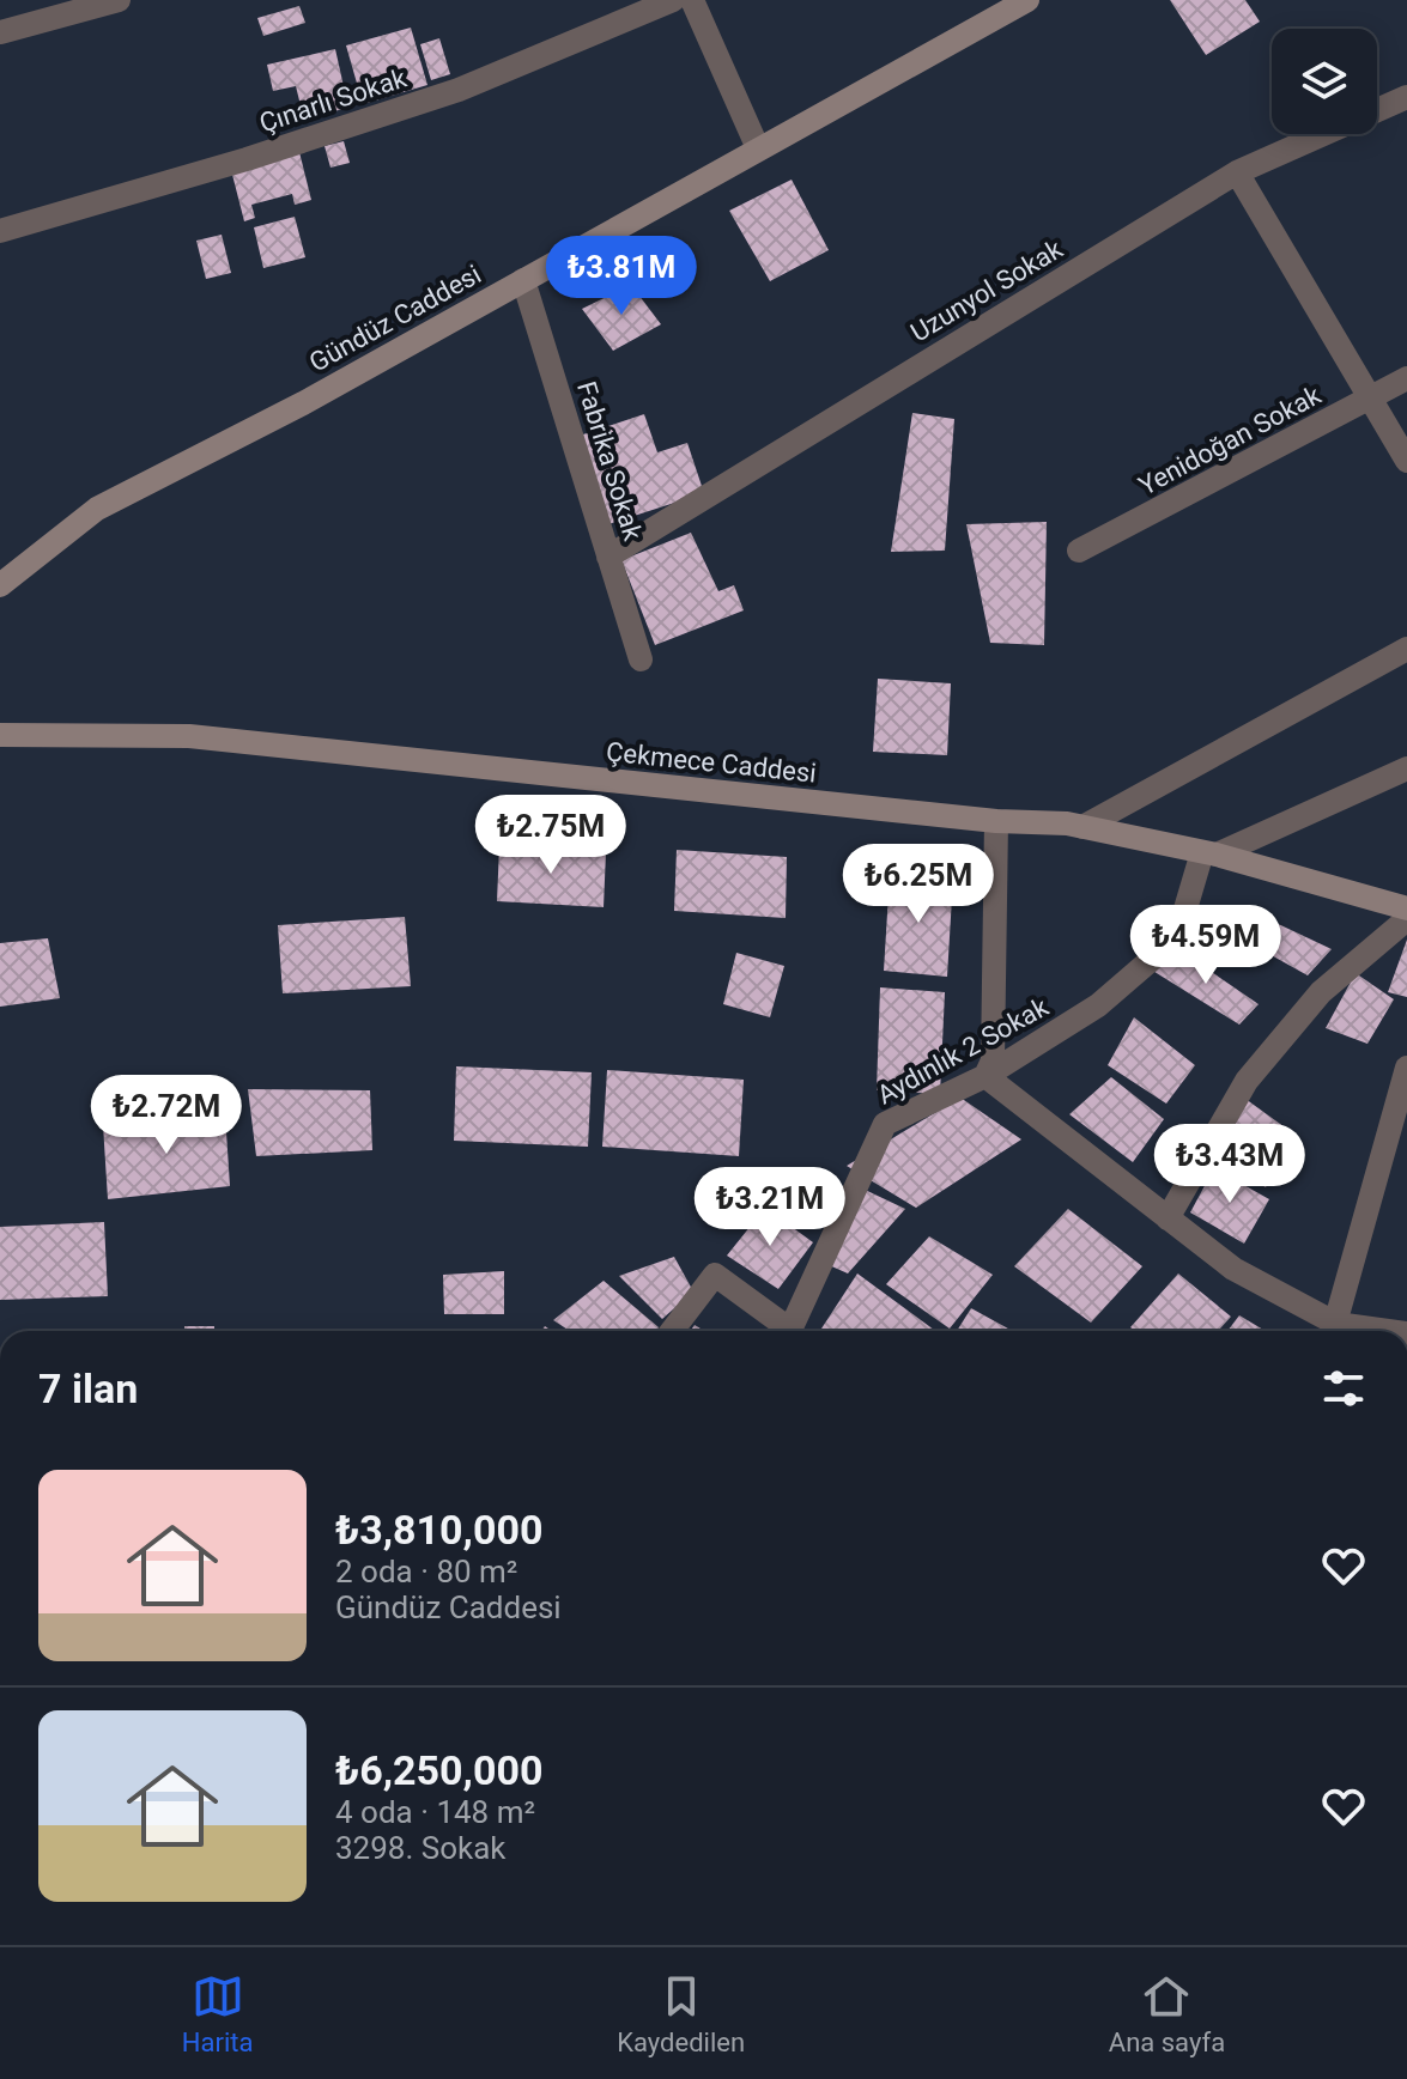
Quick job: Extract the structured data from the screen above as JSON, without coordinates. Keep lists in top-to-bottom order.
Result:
{
  "streets": {
    "main road": ["Gündüz Caddesi", "Çekmece Caddesi"],
    "street": [
      "Çınarlı Sokak",
      "Uzunyol Sokak",
      "Yenidoğan Sokak",
      "Fabrika Sokak",
      "Aydınlık 2 Sokak"
    ]
  },
  "crossings": [
    ["Uzunyol Sokak", "Fabrika Sokak"],
    ["Gündüz Caddesi", "Fabrika Sokak"],
    ["Çekmece Caddesi", "Aydınlık 2 Sokak"]
  ],
  "page": {
    "price": [
      "₺3.81M",
      "₺2.75M",
      "₺6.25M",
      "₺4.59M",
      "₺2.72M",
      "₺3.43M",
      "₺3.21M"
    ],
    "heading": "7 ilan",
    "list": [
      {
        "name": "₺3,810,000",
        "note": "2 oda · 80 m² · Gündüz Caddesi"
      },
      {
        "name": "₺6,250,000",
        "note": "4 oda · 148 m² · 3298. Sokak"
      }
    ],
    "tabs": ["Harita", "Kaydedilen", "Ana sayfa"]
  }
}
